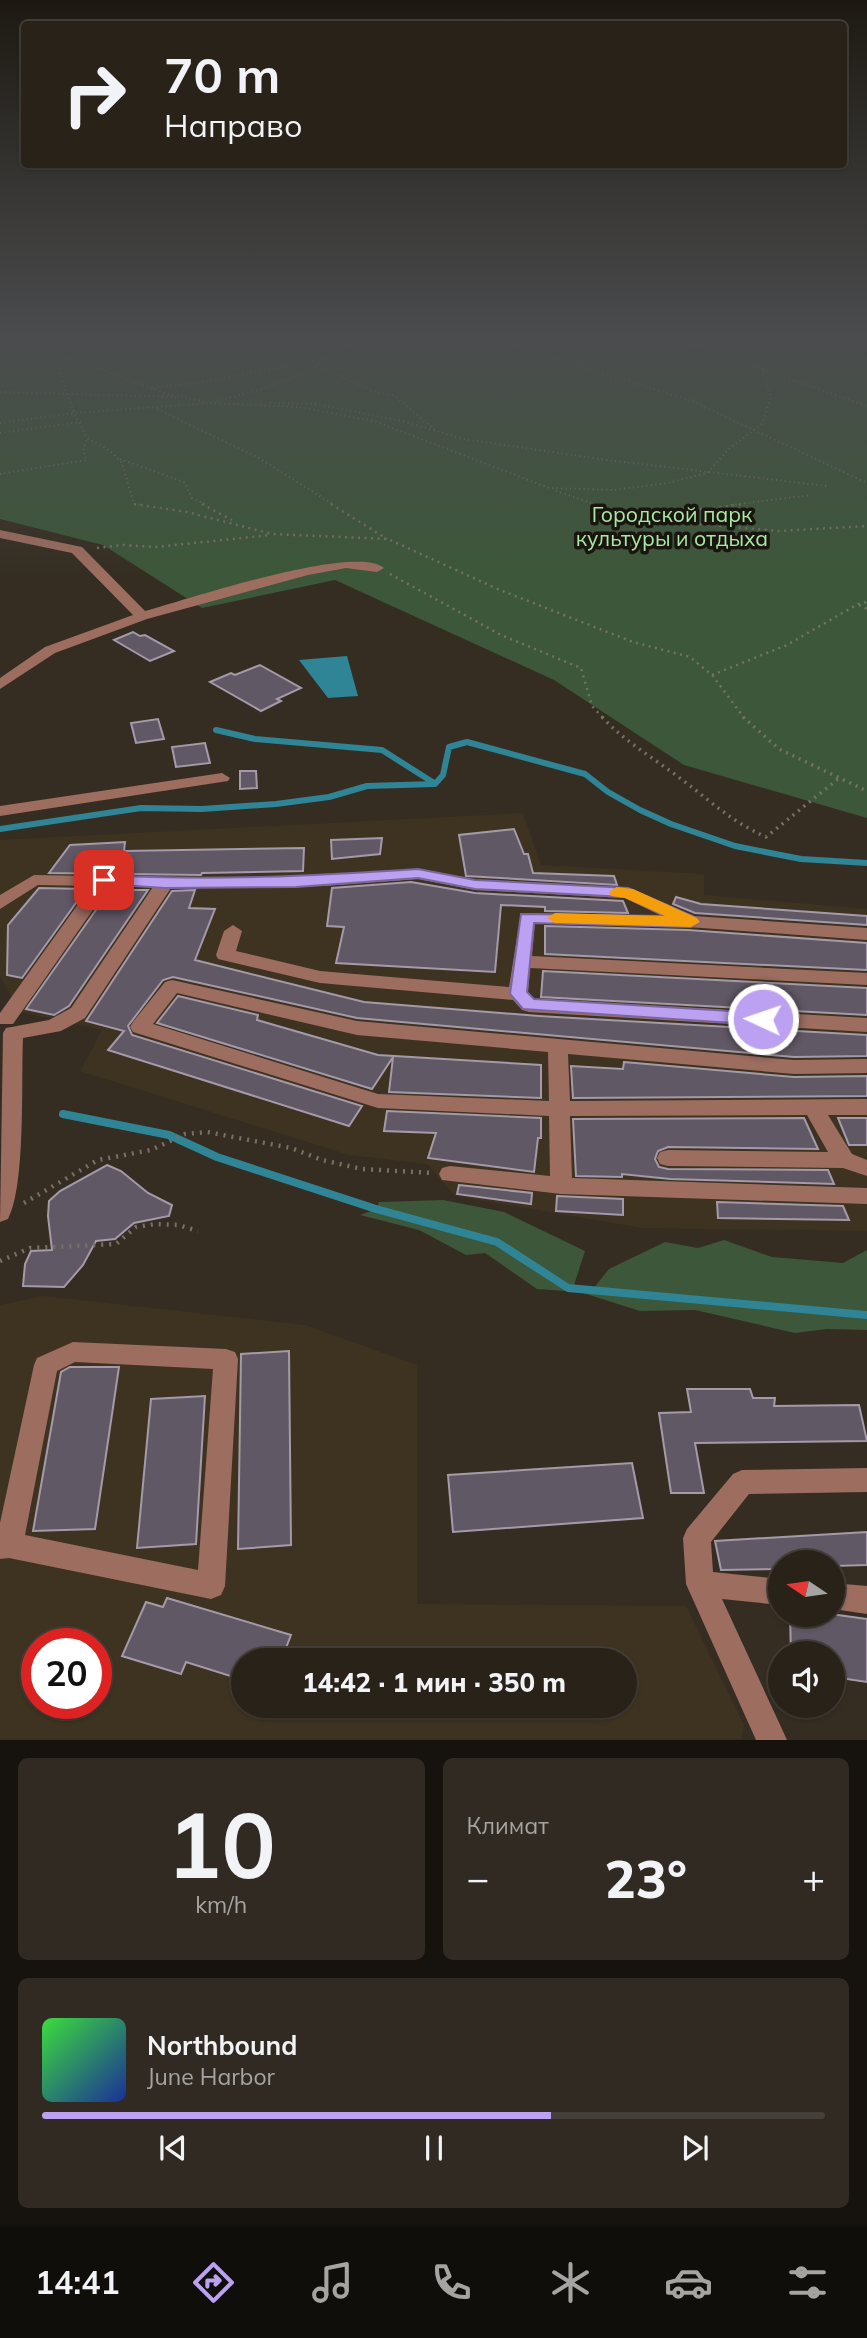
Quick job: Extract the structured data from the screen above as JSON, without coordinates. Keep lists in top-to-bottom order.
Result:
{
  "parks": ["Городской парк культуры и отдыха"],
  "north": "left",
  "page": {
    "turn": ["70 m", "Направо"],
    "limit": "20",
    "trip": "14:42 · 1 мин · 350 m",
    "tile": [
      ["10", "km/h"],
      "Климат"
    ],
    "heat": ["−", "23°", "+"],
    "song": ["Northbound", "June Harbor"],
    "tabs": "14:41"
  }
}
